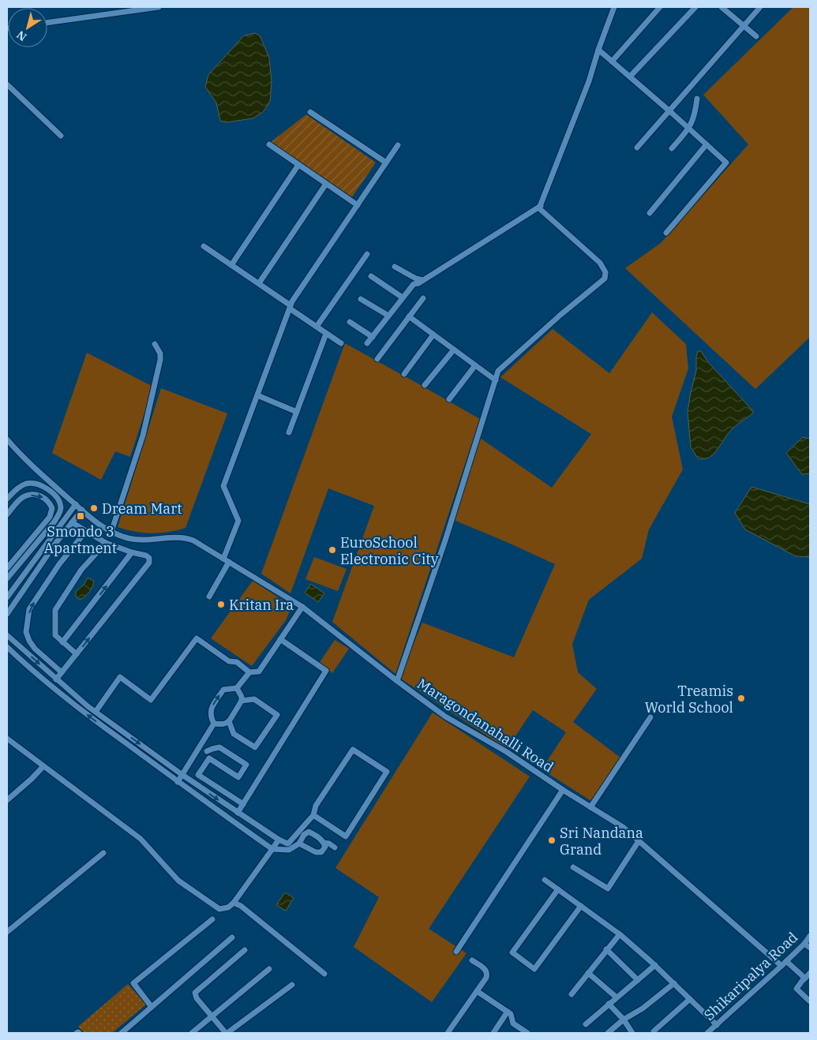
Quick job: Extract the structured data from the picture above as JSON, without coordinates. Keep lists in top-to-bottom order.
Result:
{
  "streets": {
    "street": ["Maragondanahalli Road", "Shikaripalya Road"]
  },
  "crossings": [
    ["Maragondanahalli Road", "Shikaripalya Road"]
  ],
  "places": {
    "other": [
      "Dream Mart",
      "EuroSchool Electronic City",
      "Kritan Ira",
      "Treamis World School",
      "Sri Nandana Grand"
    ],
    "transit": ["Smondo 3 Apartment"]
  },
  "north": "bottom left"
}
